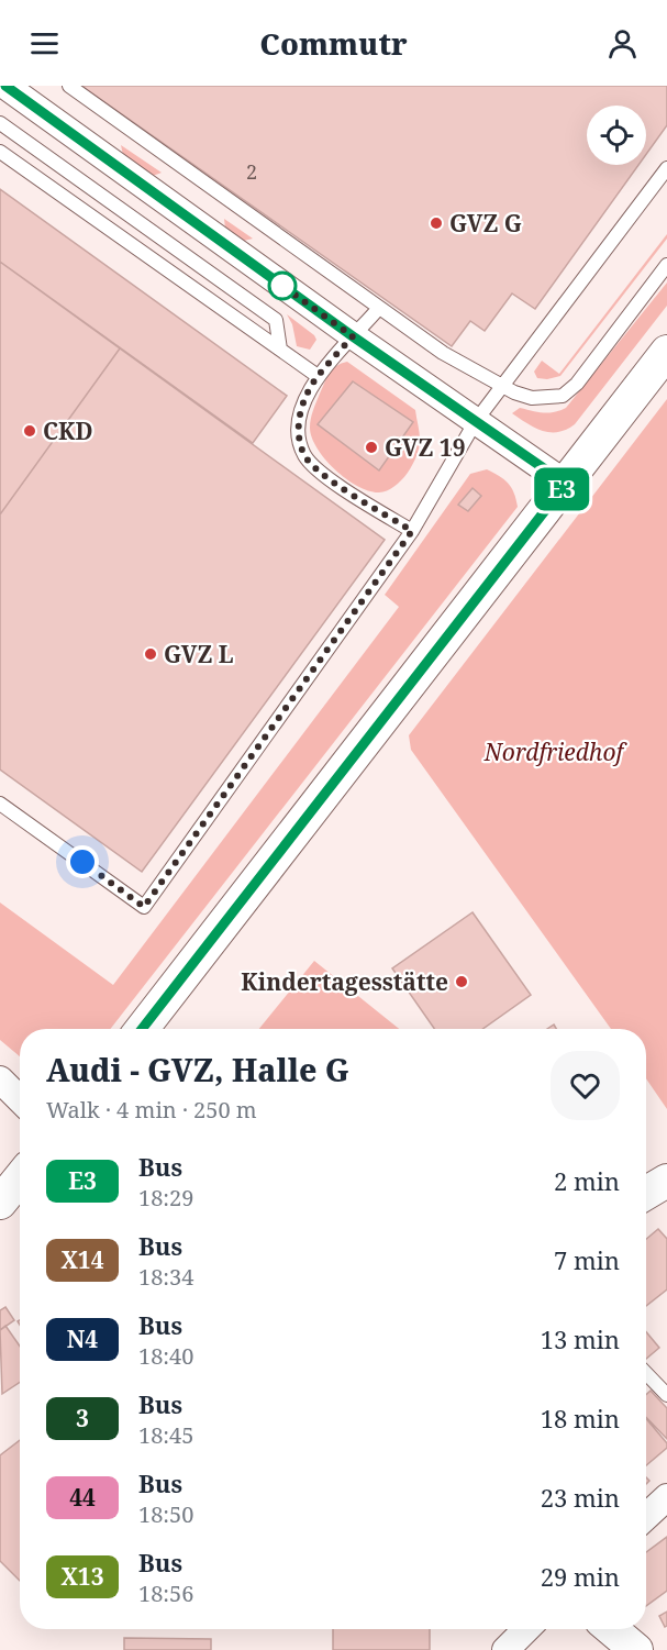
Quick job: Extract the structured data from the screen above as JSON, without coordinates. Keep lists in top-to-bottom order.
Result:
{
  "parks": ["Nordfriedhof"],
  "places": [
    "GVZ G",
    "CKD",
    "GVZ 19",
    "GVZ L",
    "Kindertagesstätte"
  ],
  "lines": ["bus line E3"],
  "house_numbers": ["2"],
  "page": {
    "header": "Commutr",
    "on_map": "E3",
    "heading": ["Audi - GVZ, Halle G", "Walk · 4 min · 250 m"],
    "list": [
      {
        "mark": "E3",
        "name": "Bus",
        "note": "18:29",
        "value": "2 min"
      },
      {
        "mark": "X14",
        "name": "Bus",
        "note": "18:34",
        "value": "7 min"
      },
      {
        "mark": "N4",
        "name": "Bus",
        "note": "18:40",
        "value": "13 min"
      },
      {
        "mark": "3",
        "name": "Bus",
        "note": "18:45",
        "value": "18 min"
      },
      {
        "mark": "44",
        "name": "Bus",
        "note": "18:50",
        "value": "23 min"
      },
      {
        "mark": "X13",
        "name": "Bus",
        "note": "18:56",
        "value": "29 min"
      }
    ]
  }
}
